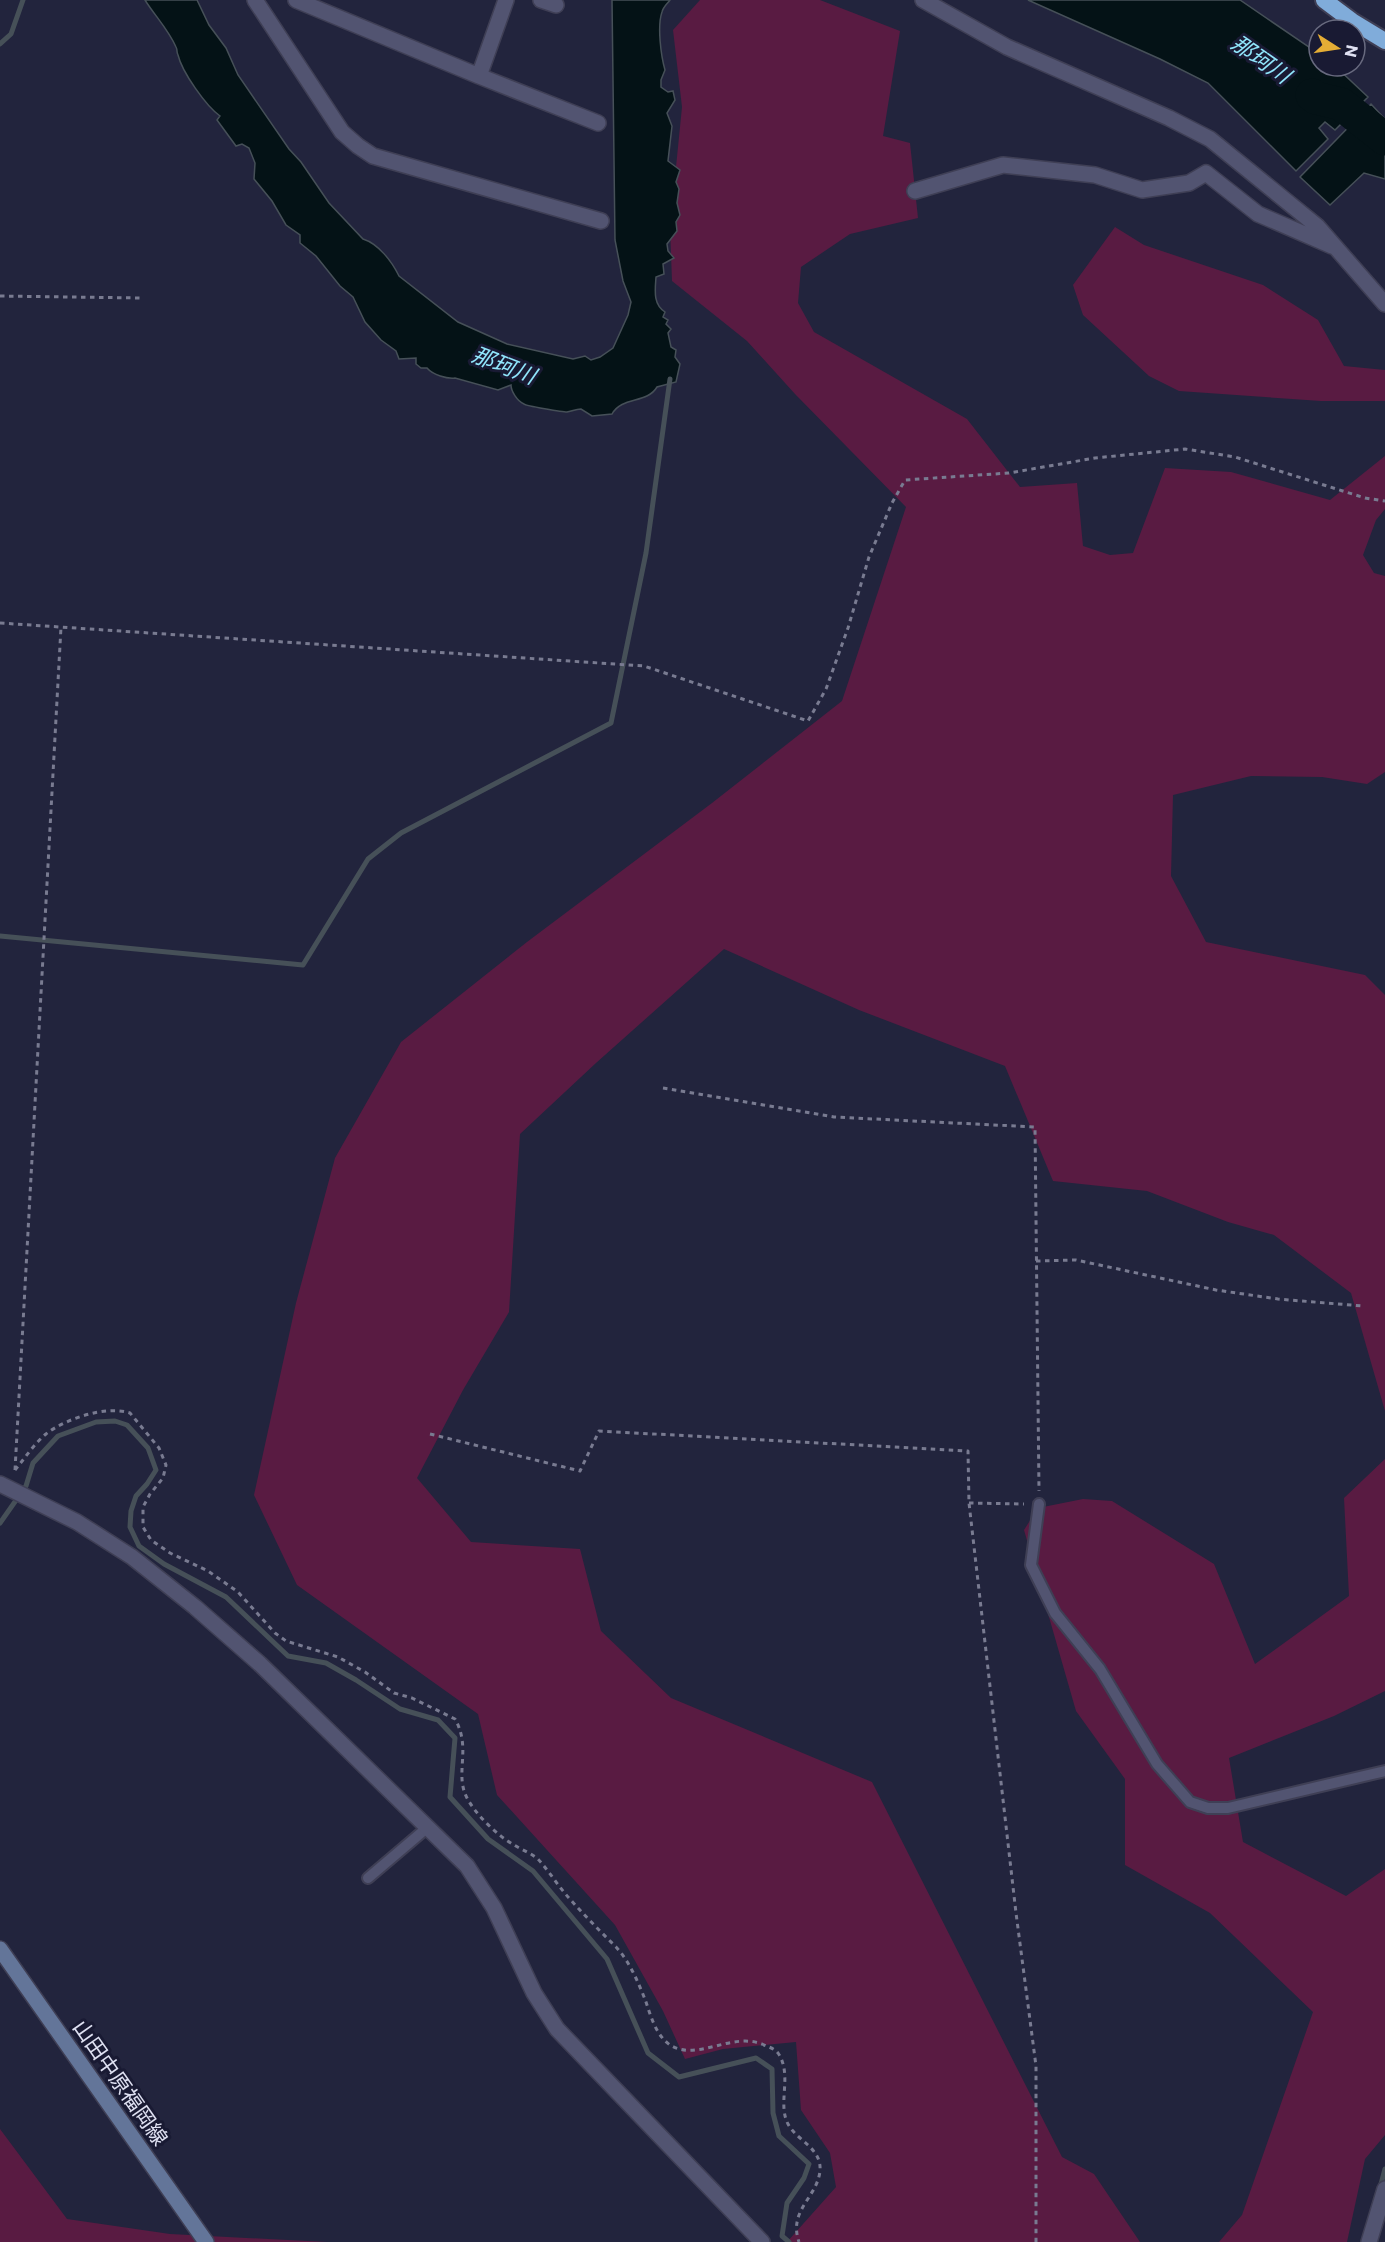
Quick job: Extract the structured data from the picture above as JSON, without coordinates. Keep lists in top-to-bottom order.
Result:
{
  "streets": {
    "main road": ["山田中原福岡線"]
  },
  "water": ["那珂川"],
  "north": "right"
}
